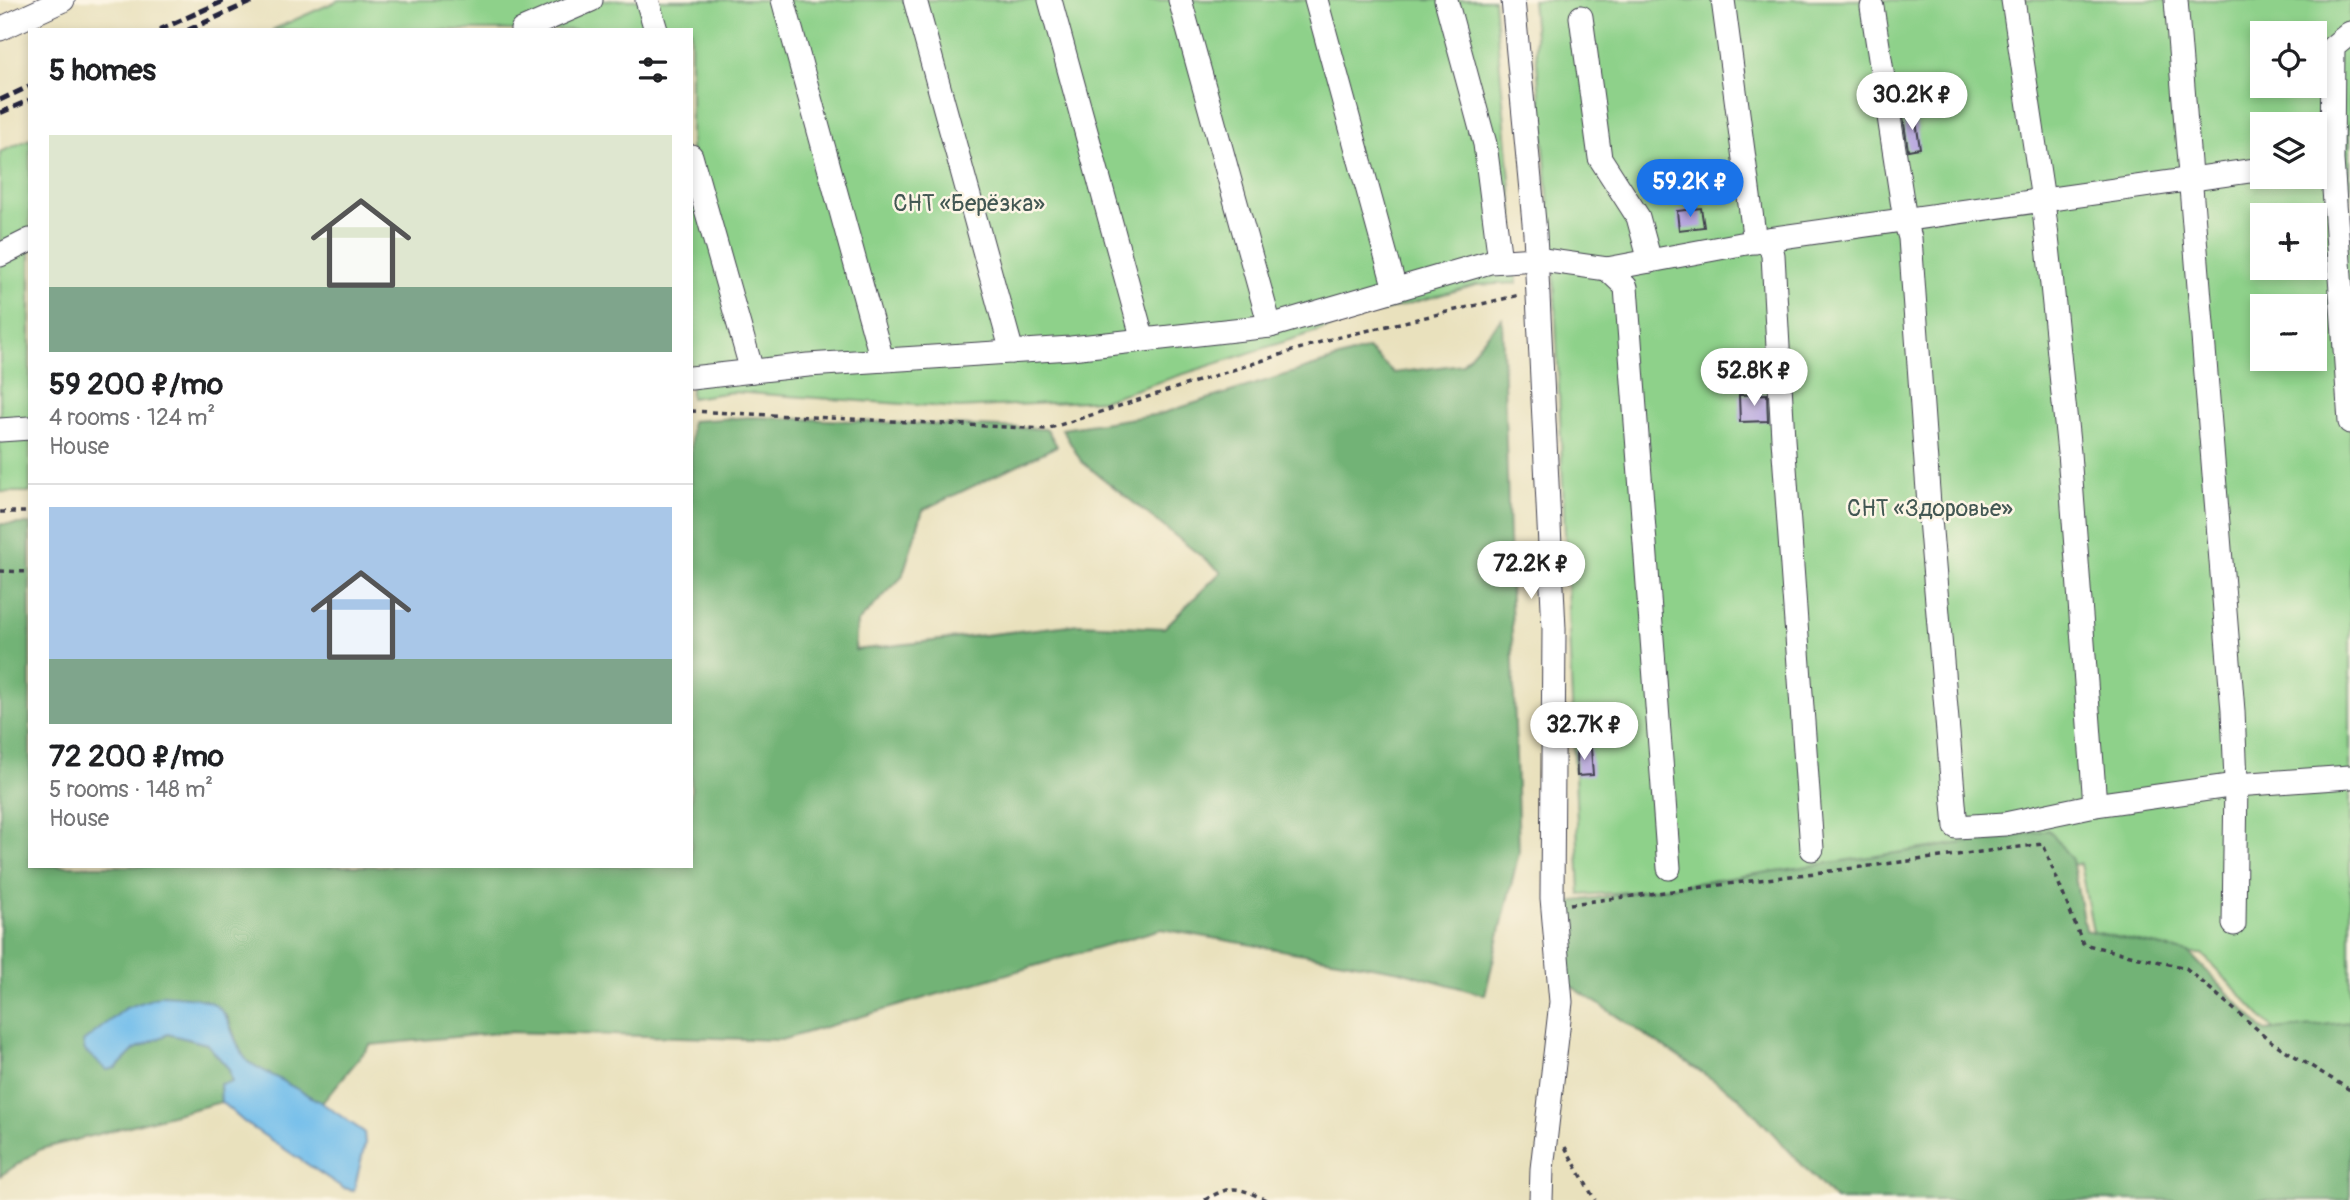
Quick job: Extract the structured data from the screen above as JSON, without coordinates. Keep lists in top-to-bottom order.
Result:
{
  "parks": ["СНТ «Берёзка»", "СНТ «Здоровье»"],
  "page": {
    "map_buttons": ["+", "−"],
    "heading": "5 homes",
    "price": [
      "30.2K ₽",
      "59.2K ₽",
      "52.8K ₽",
      "72.2K ₽",
      "32.7K ₽"
    ],
    "list": [
      {
        "name": "59 200 ₽/mo",
        "note": "4 rooms · 124 m² · House"
      },
      {
        "name": "72 200 ₽/mo",
        "note": "5 rooms · 148 m² · House"
      }
    ]
  }
}
